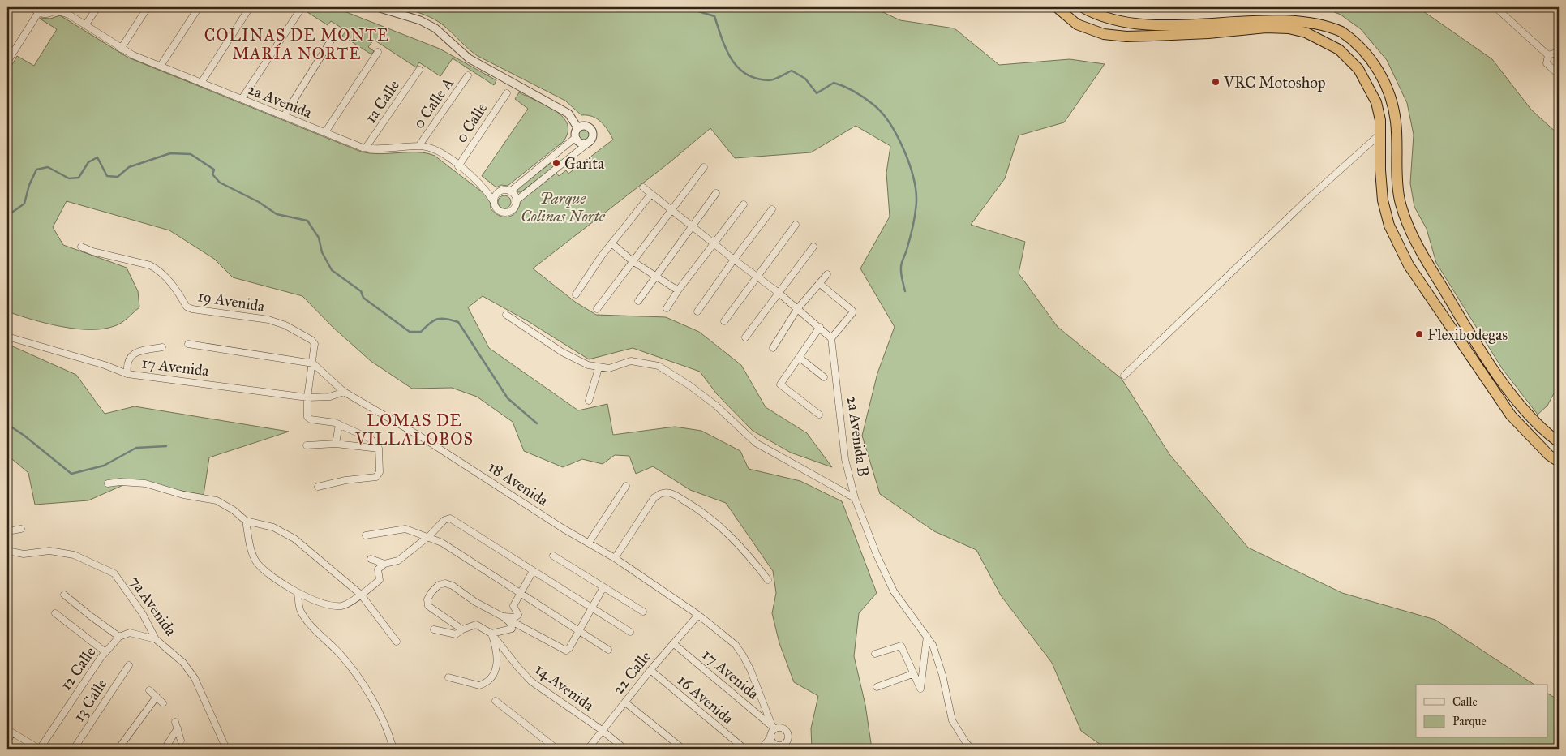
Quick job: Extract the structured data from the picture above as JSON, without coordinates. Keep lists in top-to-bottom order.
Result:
{
  "streets": {
    "street": [
      "2a Avenida",
      "1a Calle",
      "0 Calle A",
      "0 Calle",
      "19 Avenida",
      "17 Avenida",
      "2a Avenida B",
      "18 Avenida",
      "7a Avenida",
      "12 Calle",
      "22 Calle",
      "14 Avenida",
      "16 Avenida",
      "13 Calle"
    ]
  },
  "crossings": [
    ["2a Avenida", "1a Calle"],
    ["2a Avenida", "0 Calle A"],
    ["2a Avenida", "0 Calle"],
    ["19 Avenida", "18 Avenida"],
    ["17 Avenida", "18 Avenida"],
    ["17 Avenida", "22 Calle"],
    ["18 Avenida", "22 Calle"],
    ["22 Calle", "14 Avenida"],
    ["22 Calle", "16 Avenida"]
  ],
  "districts": ["COLINAS DE MONTE MARÍA NORTE", "LOMAS DE VILLALOBOS"],
  "parks": ["Parque Colinas Norte"],
  "places": ["VRC Motoshop", "Garita", "Flexibodegas"],
  "legend": ["Calle", "Parque"]
}
